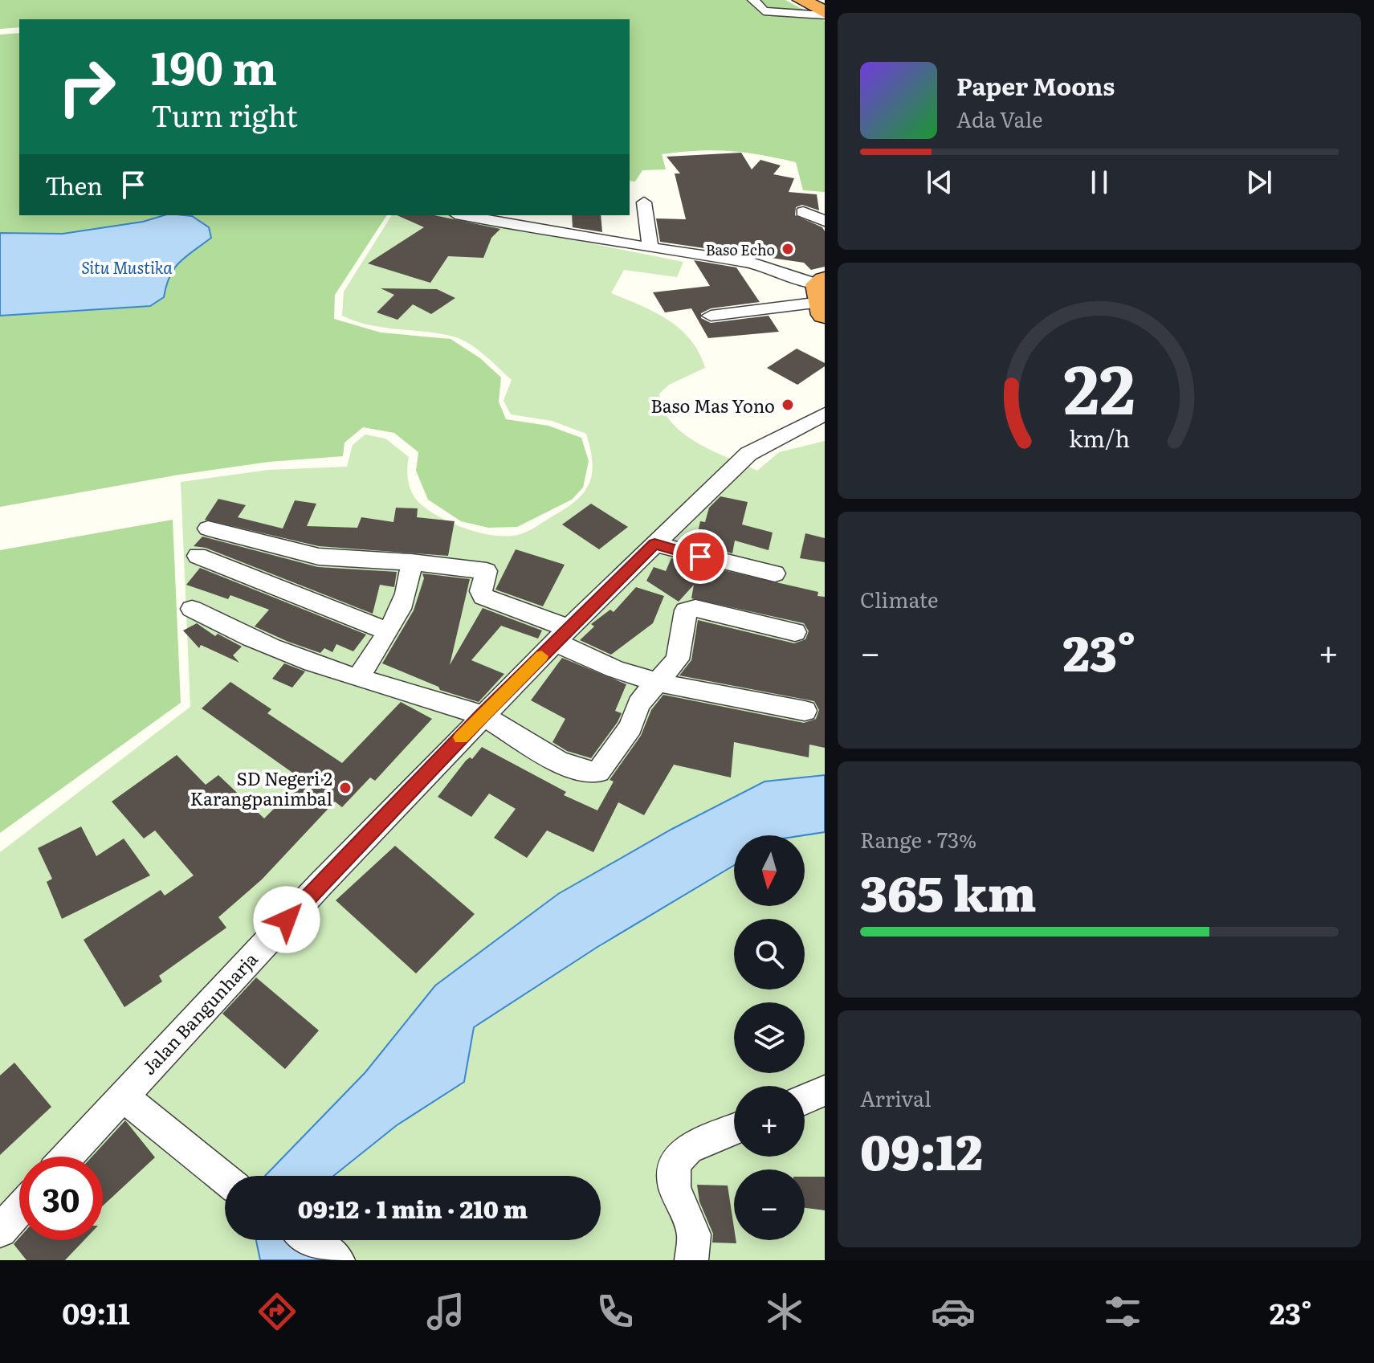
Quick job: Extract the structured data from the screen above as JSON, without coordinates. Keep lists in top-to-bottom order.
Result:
{
  "streets": {
    "street": ["Jalan Bangunharja"]
  },
  "water": ["Situ Mustika"],
  "places": ["Baso Echo", "Baso Mas Yono", "SD Negeri 2 Karangpanimbal"],
  "north": "bottom",
  "page": {
    "turn": ["190 m", "Turn right"],
    "song": ["Paper Moons", "Ada Vale"],
    "then": "Then",
    "tile": [
      "Climate",
      ["Range · 73%", "365 km"],
      ["Arrival", "09:12"]
    ],
    "heat": ["−", "23°", "+"],
    "map_buttons": ["+", "−"],
    "limit": "30",
    "trip": "09:12 · 1 min · 210 m",
    "tabs": ["09:11", "23°"],
    "gauge": ["22", "km/h"]
  }
}
